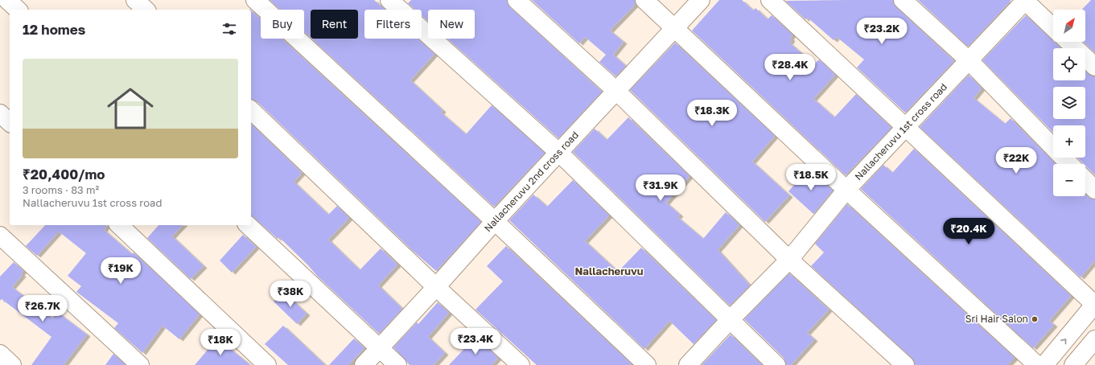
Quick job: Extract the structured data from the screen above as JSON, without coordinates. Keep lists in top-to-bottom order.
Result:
{
  "streets": {
    "street": ["Nallacheruvu 1st cross road", "Nallacheruvu 2nd cross road"]
  },
  "districts": ["Nallacheruvu"],
  "places": ["Sri Hair Salon"],
  "north": "top right",
  "page": {
    "map_buttons": ["+", "−"],
    "chip": [
      "Buy",
      "Rent",
      "Filters",
      "New"
    ],
    "heading": "12 homes",
    "price": [
      "₹23.2K",
      "₹28.4K",
      "₹18.3K",
      "₹22K",
      "₹18.5K",
      "₹31.9K",
      "₹20.4K",
      "₹19K",
      "₹38K",
      "₹26.7K",
      "₹23.4K",
      "₹18K"
    ],
    "list": [
      {
        "name": "₹20,400/mo",
        "note": "3 rooms · 83 m² · Nallacheruvu 1st cross road"
      }
    ]
  }
}
